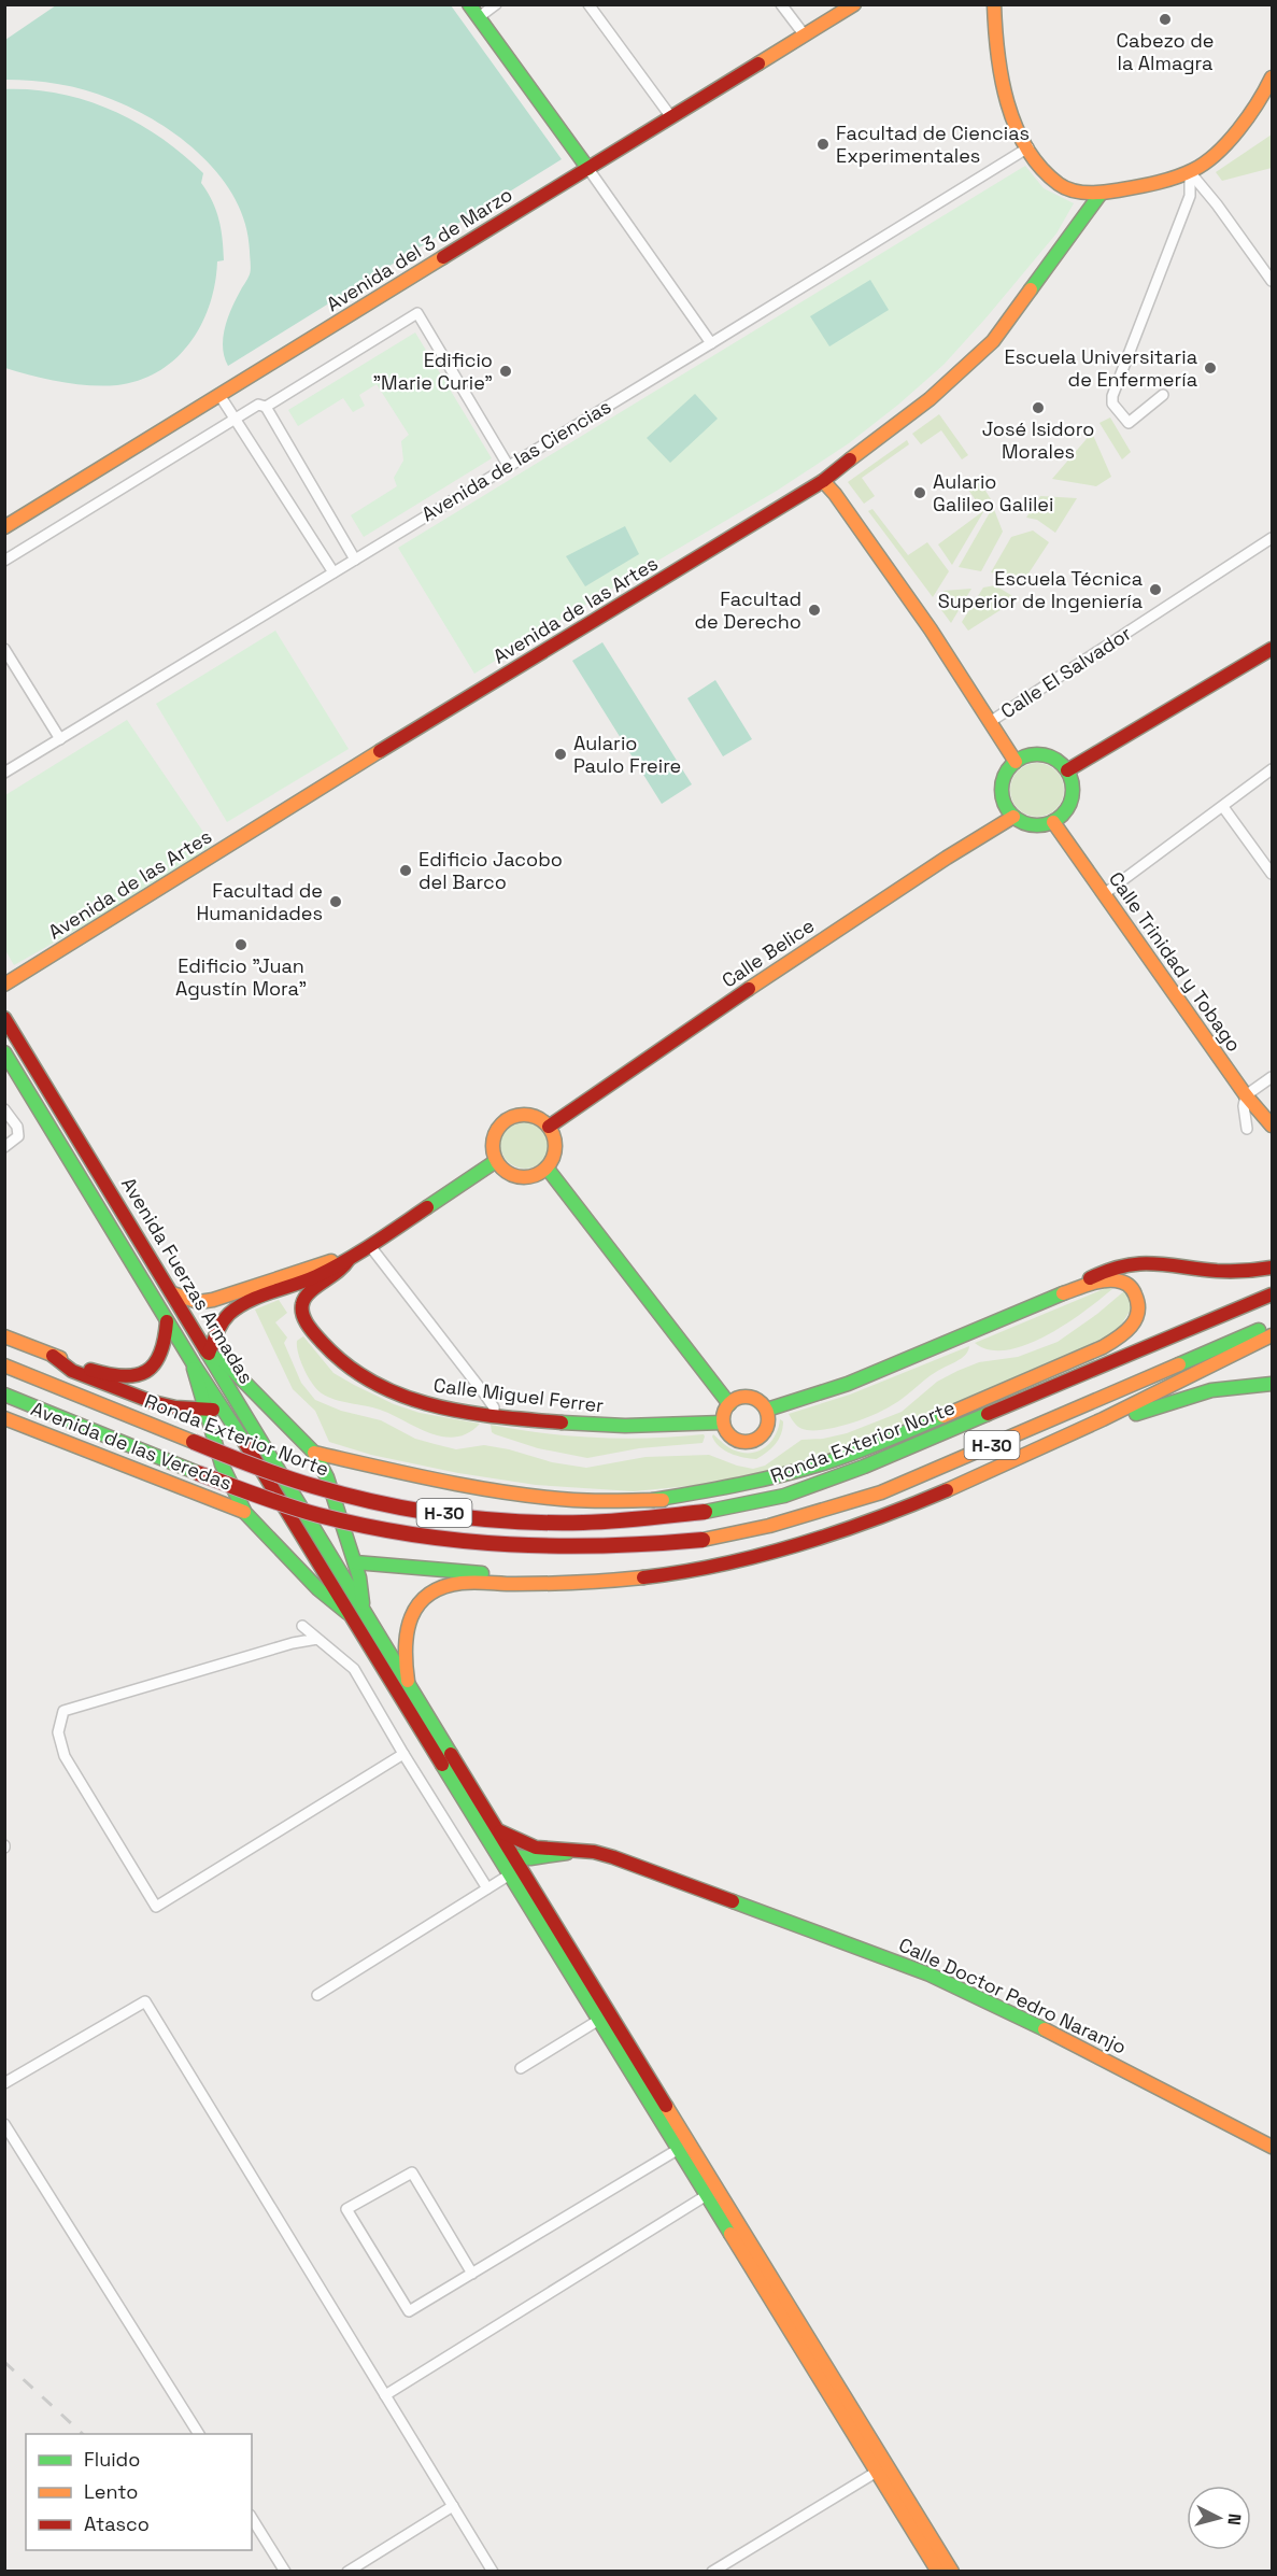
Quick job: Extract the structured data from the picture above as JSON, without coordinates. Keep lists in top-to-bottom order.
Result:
{
  "streets": {
    "main road": [
      "Avenida del 3 de Marzo",
      "Avenida de las Artes",
      "Calle Belice",
      "Calle Trinidad y Tobago",
      "Avenida Fuerzas Armadas",
      "Calle Miguel Ferrer",
      "Ronda Exterior Norte",
      "H-30",
      "Avenida de las Veredas",
      "Calle Doctor Pedro Naranjo"
    ],
    "street": ["Avenida de las Ciencias", "Calle El Salvador"]
  },
  "crossings": [
    ["Calle Belice", "Calle Trinidad y Tobago"]
  ],
  "places": [
    "Cabezo de la Almagra",
    "Facultad de Ciencias Experimentales",
    "Escuela Universitaria de Enfermería",
    "Edificio \"Marie Curie\"",
    "José Isidoro Morales",
    "Aulario Galileo Galilei",
    "Escuela Técnica Superior de Ingeniería",
    "Facultad de Derecho",
    "Aulario Paulo Freire",
    "Edificio Jacobo del Barco",
    "Facultad de Humanidades",
    "Edificio \"Juan Agustín Mora\""
  ],
  "legend": ["Fluido", "Lento", "Atasco"],
  "north": "right"
}
